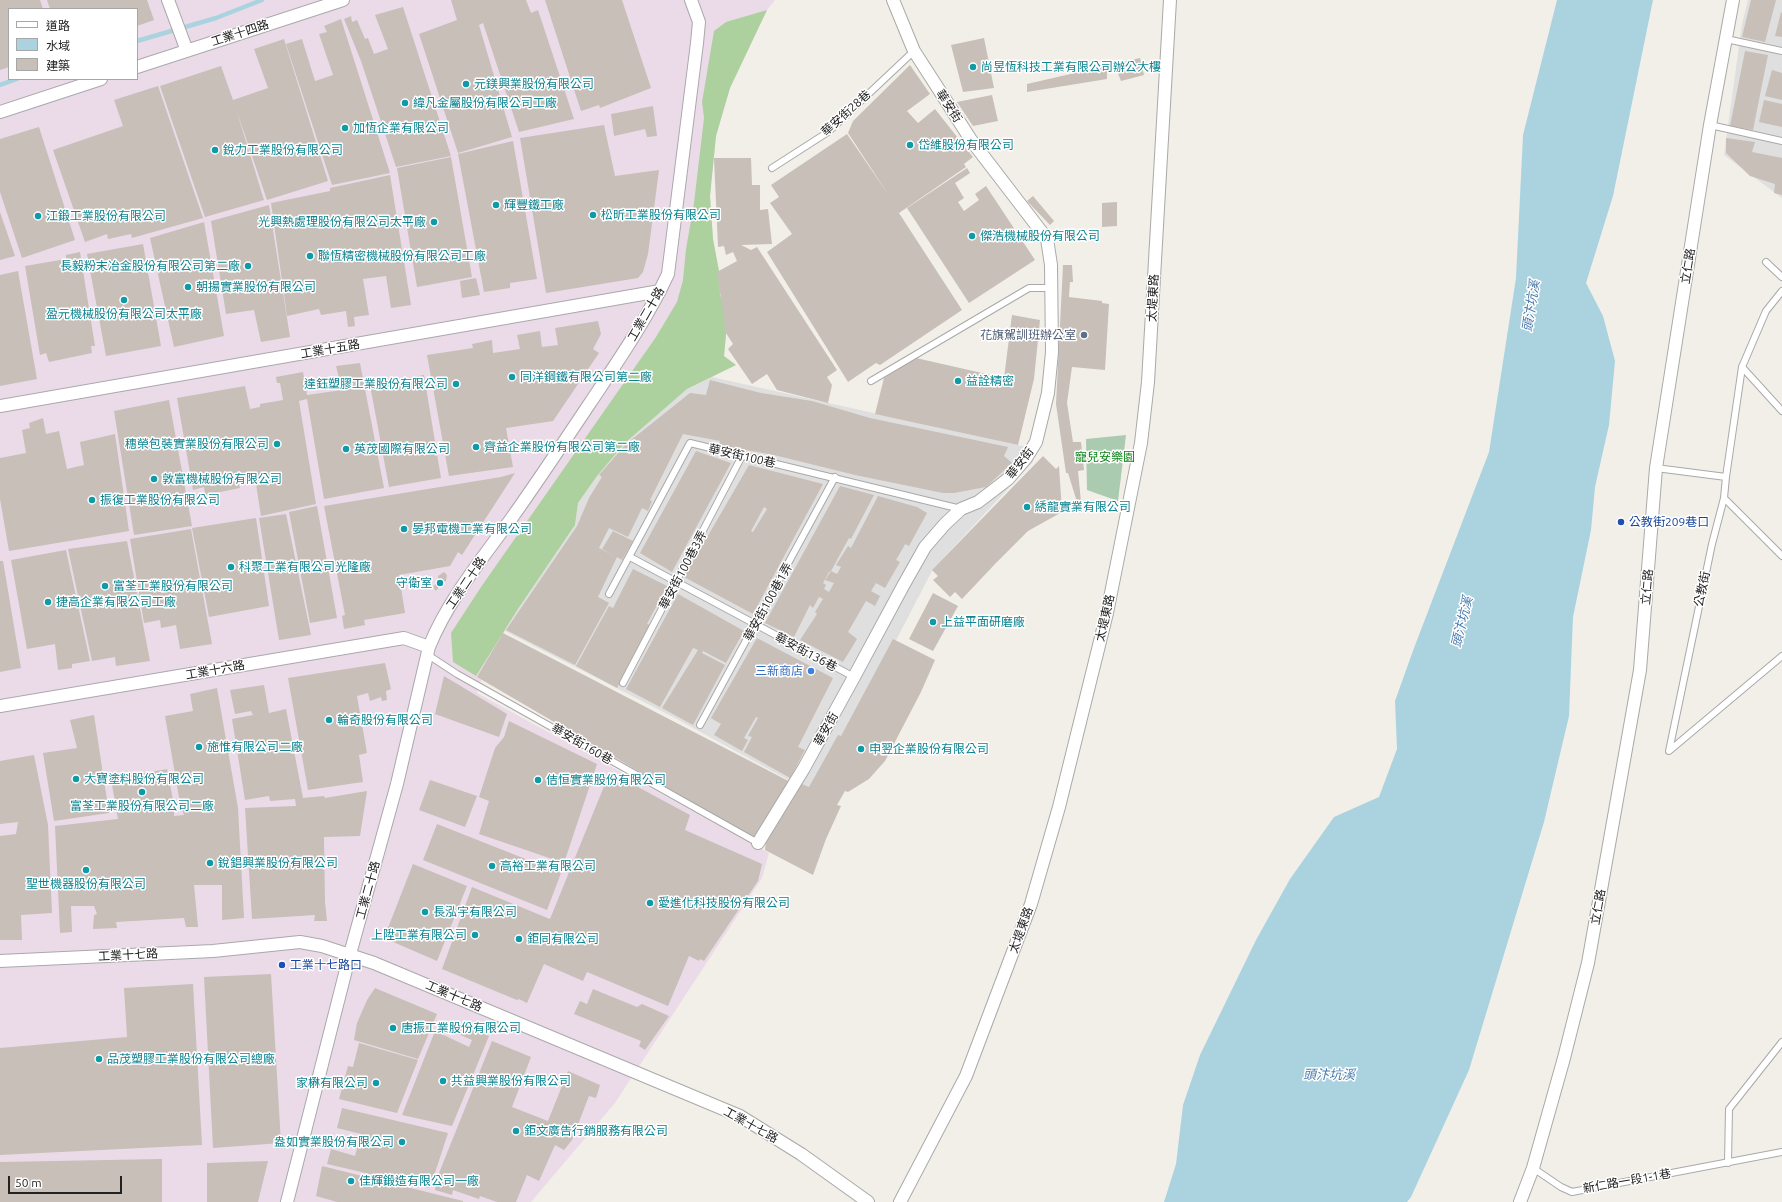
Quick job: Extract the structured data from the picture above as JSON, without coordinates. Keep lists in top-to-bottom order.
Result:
{
  "streets": {
    "street": [
      "工業十四路",
      "華安街",
      "立仁路",
      "太堤東路",
      "工業二十路",
      "工業十五路",
      "工業十六路",
      "工業十七路"
    ],
    "lane": [
      "華安街28巷",
      "華安街100巷",
      "華安街100巷3弄",
      "公教街",
      "華安街100巷1弄",
      "華安街136巷",
      "華安街160巷",
      "新仁路一段1-1巷"
    ]
  },
  "crossings": [
    ["華安街", "華安街28巷"],
    ["華安街", "華安街100巷"],
    ["華安街", "華安街136巷"],
    ["華安街", "華安街160巷"],
    ["立仁路", "新仁路一段1-1巷"],
    ["工業二十路", "工業十五路"],
    ["工業二十路", "工業十六路"],
    ["工業二十路", "華安街160巷"],
    ["工業二十路", "工業十七路"],
    ["華安街100巷", "華安街100巷3弄"],
    ["華安街100巷", "華安街100巷1弄"],
    ["華安街100巷", "華安街136巷"],
    ["華安街100巷3弄", "華安街136巷"],
    ["華安街100巷1弄", "華安街136巷"],
    ["工業十六路", "華安街160巷"]
  ],
  "water": ["頭汴坑溪"],
  "parks": ["寵兒安樂園"],
  "places": [
    "尚昱恆科技工業有限公司辦公大樓",
    "元鎂興業股份有限公司",
    "緯凡金屬股份有限公司工廠",
    "加恆企業有限公司",
    "岱維股份有限公司",
    "銳力工業股份有限公司",
    "輝豐鐵工廠",
    "松昕工業股份有限公司",
    "江鍛工業股份有限公司",
    "光興熱處理股份有限公司太平廠",
    "傑浩機械股份有限公司",
    "聯恆精密機械股份有限公司工廠",
    "長毅粉末冶金股份有限公司第二廠",
    "朝揚實業股份有限公司",
    "盈元機械股份有限公司太平廠",
    "花旗駕訓班辦公室",
    "同洋鋼鐵有限公司第二廠",
    "益詮精密",
    "達鈺塑膠工業股份有限公司",
    "穗榮包裝實業股份有限公司",
    "齊益企業股份有限公司第二廠",
    "英茂國際有限公司",
    "敦富機械股份有限公司",
    "振復工業股份有限公司",
    "綉龍實業有限公司",
    "公教街209巷口",
    "晏邦電機工業有限公司",
    "科聚工業有限公司光隆廠",
    "守衛室",
    "富荃工業股份有限公司",
    "捷高企業有限公司工廠",
    "上益平面研磨廠",
    "三新商店",
    "輪奇股份有限公司",
    "施惟有限公司二廠",
    "申翌企業股份有限公司",
    "大寶塗料股份有限公司",
    "佶恒實業股份有限公司",
    "富荃工業股份有限公司二廠",
    "銳錩興業股份有限公司",
    "高裕工業有限公司",
    "聖世機器股份有限公司",
    "愛進化科技股份有限公司",
    "長泓宇有限公司",
    "上陞工業有限公司",
    "鉅同有限公司",
    "工業十七路口",
    "唐振工業股份有限公司",
    "品茂塑膠工業股份有限公司總廠",
    "共益興業股份有限公司",
    "家楙有限公司",
    "鉅文廣告行銷服務有限公司",
    "盎如實業股份有限公司",
    "佳輝鍛造有限公司一廠"
  ],
  "legend": ["道路", "水域", "建築"],
  "scale_bar": "50 m"
}
